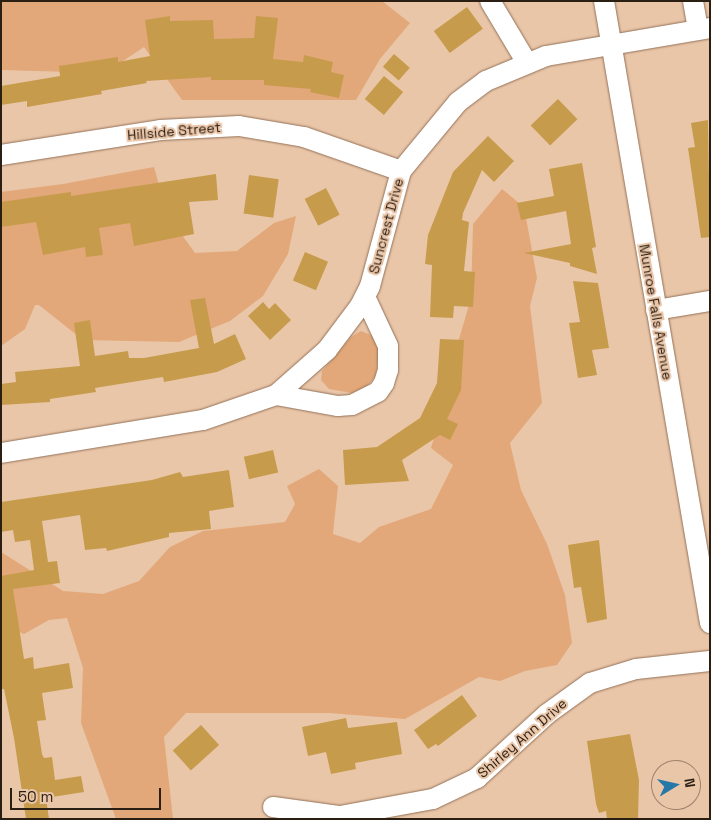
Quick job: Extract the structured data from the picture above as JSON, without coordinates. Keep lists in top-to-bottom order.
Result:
{
  "streets": {
    "street": [
      "Hillside Street",
      "Suncrest Drive",
      "Munroe Falls Avenue",
      "Shirley Ann Drive"
    ]
  },
  "crossings": [
    ["Hillside Street", "Suncrest Drive"],
    ["Suncrest Drive", "Munroe Falls Avenue"]
  ],
  "scale_bar": "50 m",
  "north": "right"
}
